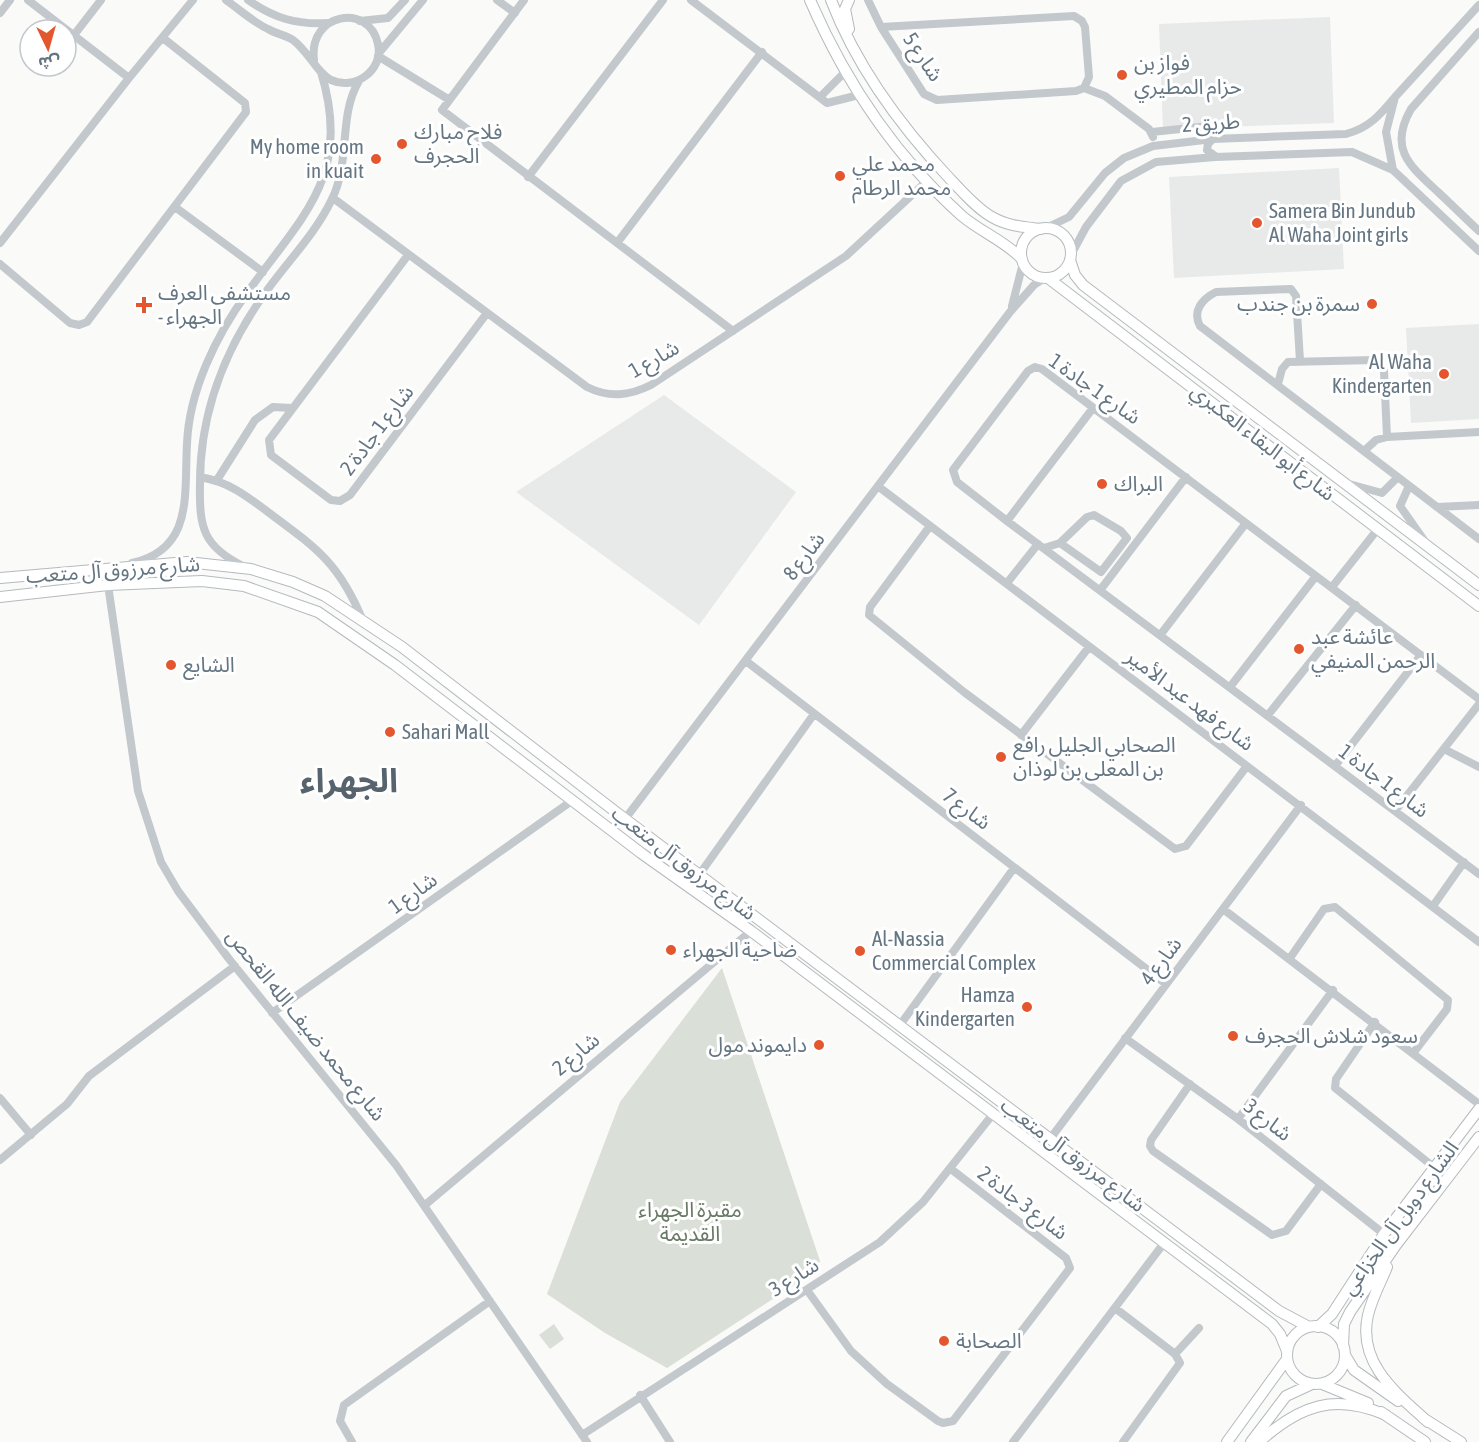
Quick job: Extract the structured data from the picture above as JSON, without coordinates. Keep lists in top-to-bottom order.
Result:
{
  "streets": {
    "main road": ["شارع أبو البقاء العكبري", "شارع مرزوق آل متعب", "الشارع دوبل آل الخزاعي"],
    "street": [
      "شارع 5",
      "طريق 2",
      "شارع 1",
      "شارع 1 جادة 1",
      "شارع 1 جادة 2",
      "شارع 8",
      "شارع فهد عبد الأمير",
      "شارع 7",
      "شارع 4",
      "شارع محمد ضيف الله القحص",
      "شارع 2",
      "شارع 3",
      "شارع 3 جادة 2"
    ]
  },
  "crossings": [
    ["طريق 2", "شارع أبو البقاء العكبري"],
    ["طريق 2", "شارع 8"],
    ["شارع 1", "شارع 1 جادة 2"],
    ["شارع 1", "شارع مرزوق آل متعب"],
    ["شارع 1", "شارع محمد ضيف الله القحص"],
    ["شارع أبو البقاء العكبري", "شارع 8"],
    ["شارع 8", "شارع مرزوق آل متعب"],
    ["شارع 8", "شارع فهد عبد الأمير"],
    ["شارع 8", "شارع 7"],
    ["شارع مرزوق آل متعب", "شارع 4"],
    ["شارع مرزوق آل متعب", "شارع محمد ضيف الله القحص"],
    ["شارع مرزوق آل متعب", "شارع 2"],
    ["شارع مرزوق آل متعب", "شارع 3"],
    ["شارع مرزوق آل متعب", "الشارع دوبل آل الخزاعي"],
    ["شارع فهد عبد الأمير", "شارع 4"],
    ["شارع 7", "شارع 4"],
    ["شارع 4", "شارع 3"],
    ["شارع محمد ضيف الله القحص", "شارع 2"],
    ["شارع محمد ضيف الله القحص", "شارع 3"],
    ["شارع 3", "شارع 3 جادة 2"],
    ["شارع 3", "الشارع دوبل آل الخزاعي"]
  ],
  "districts": ["الجهراء"],
  "parks": ["مقبرة الجهراء القديمة"],
  "places": {
    "other": [
      "فواز بن حزام المطيري",
      "فلاح مبارك الحجرف",
      "My home room in kuait",
      "محمد علي محمد الرطام",
      "Samera Bin Jundub Al Waha Joint girls",
      "سمرة بن جندب",
      "Al Waha Kindergarten",
      "البراك",
      "عائشة عبد الرحمن المنيفي",
      "الشايع",
      "Sahari Mall",
      "الصحابي الجليل رافع بن المعلى بن لوذان",
      "ضاحية الجهراء",
      "Al-Nassia Commercial Complex",
      "Hamza Kindergarten",
      "سعود شلاش الحجرف",
      "دايموند مول",
      "الصحابة"
    ],
    "health": ["مستشفى العرف - الجهراء"]
  },
  "north": "bottom"
}
